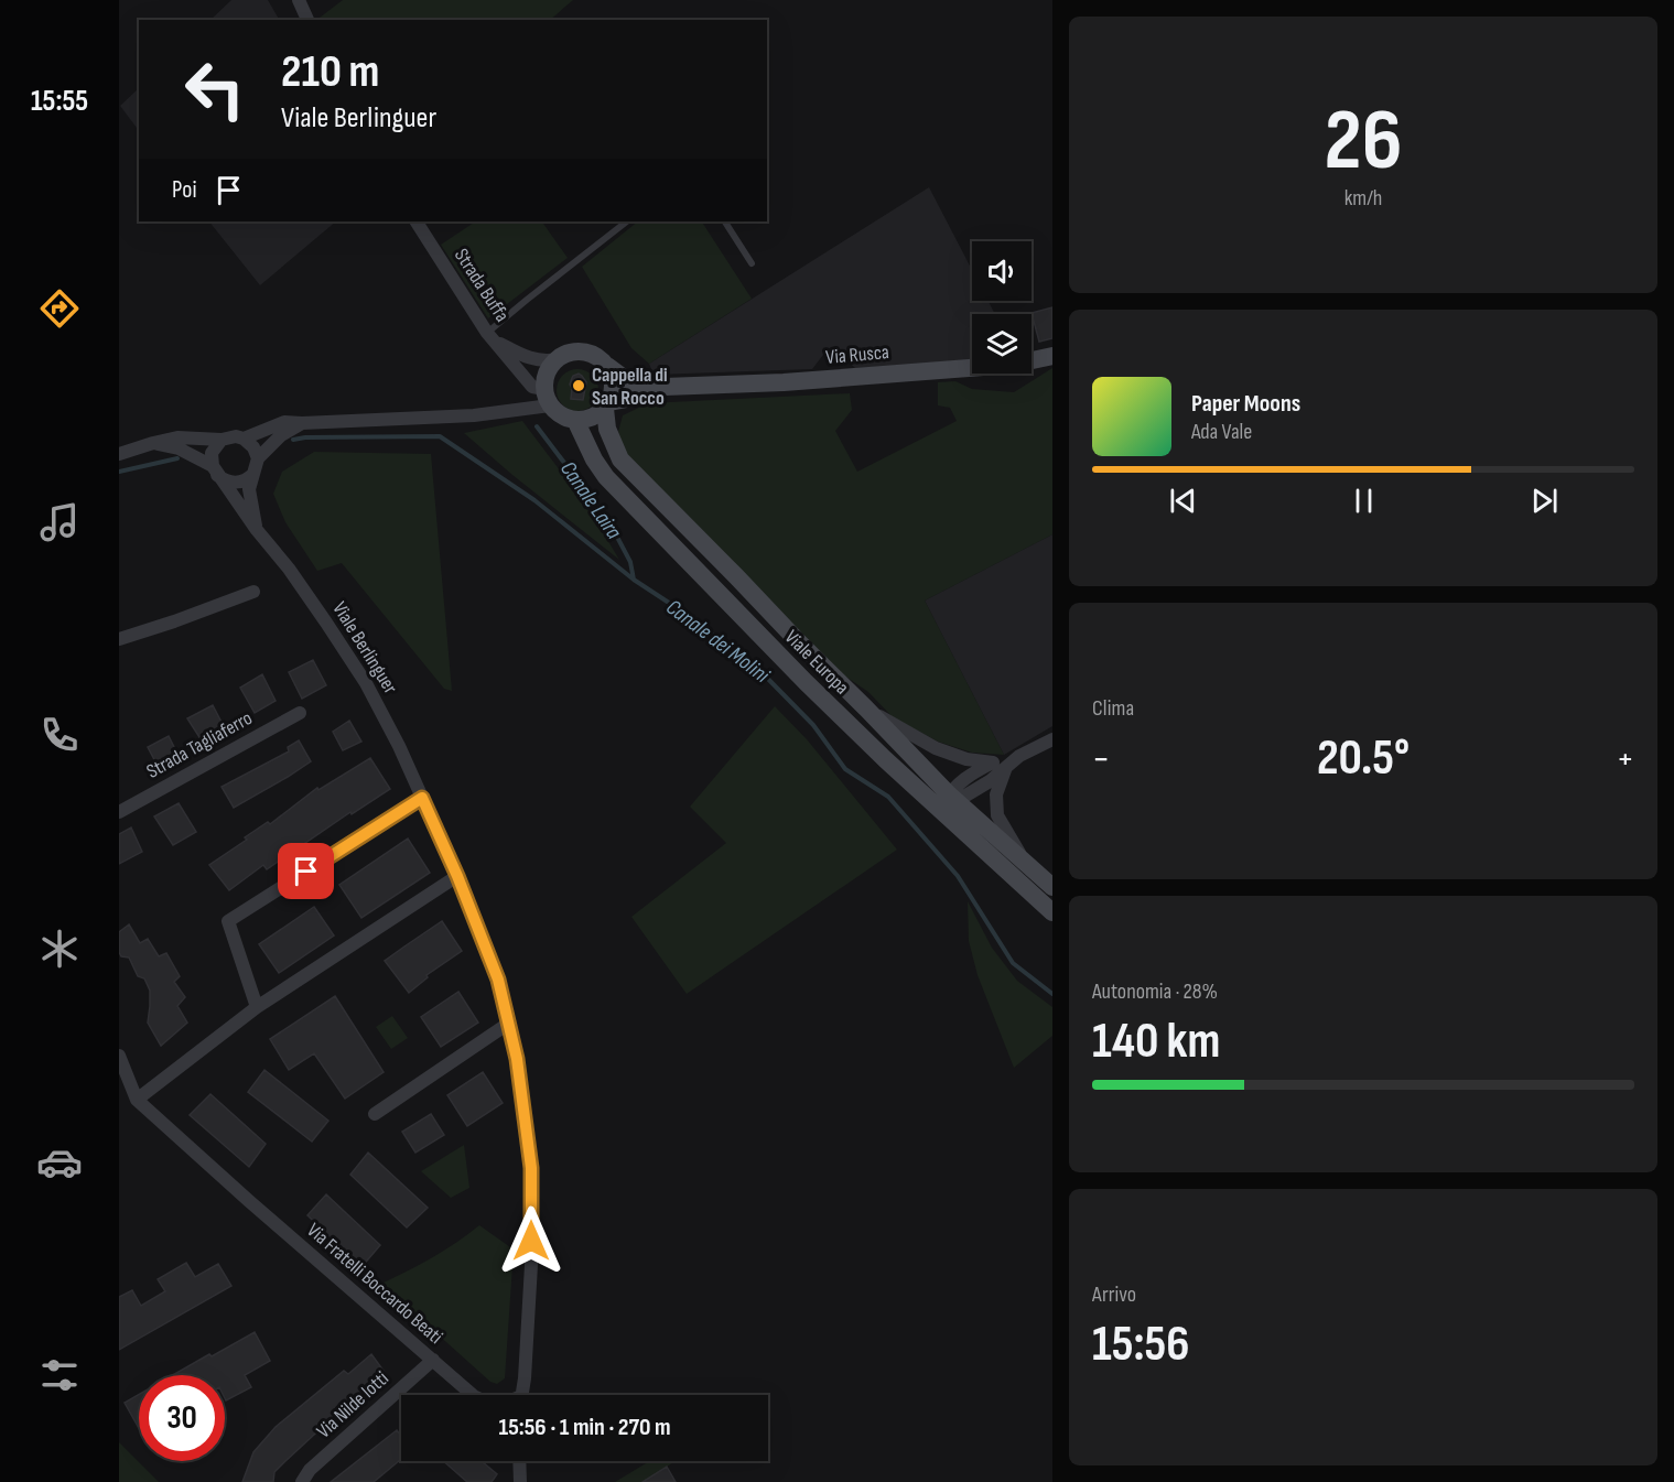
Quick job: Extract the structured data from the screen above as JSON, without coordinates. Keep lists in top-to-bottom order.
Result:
{
  "streets": {
    "street": [
      "Strada Buffa",
      "Via Rusca",
      "Viale Berlinguer",
      "Viale Europa",
      "Strada Tagliaferro",
      "Via Fratelli Boccardo Beati",
      "Via Nilde Iotti"
    ]
  },
  "crossings": [
    ["Strada Buffa", "Via Rusca"],
    ["Strada Buffa", "Viale Europa"],
    ["Via Rusca", "Viale Europa"],
    ["Via Fratelli Boccardo Beati", "Via Nilde Iotti"]
  ],
  "water": ["Canale Laira", "Canale dei Molini"],
  "places": ["Cappella di San Rocco"],
  "page": {
    "tabs": "15:55",
    "tile": [
      ["26", "km/h"],
      "Clima",
      ["Autonomia · 28%", "140 km"],
      ["Arrivo", "15:56"]
    ],
    "turn": ["210 m", "Viale Berlinguer"],
    "then": "Poi",
    "song": ["Paper Moons", "Ada Vale"],
    "heat": ["−", "20.5°", "+"],
    "limit": "30",
    "trip": "15:56 · 1 min · 270 m"
  }
}
